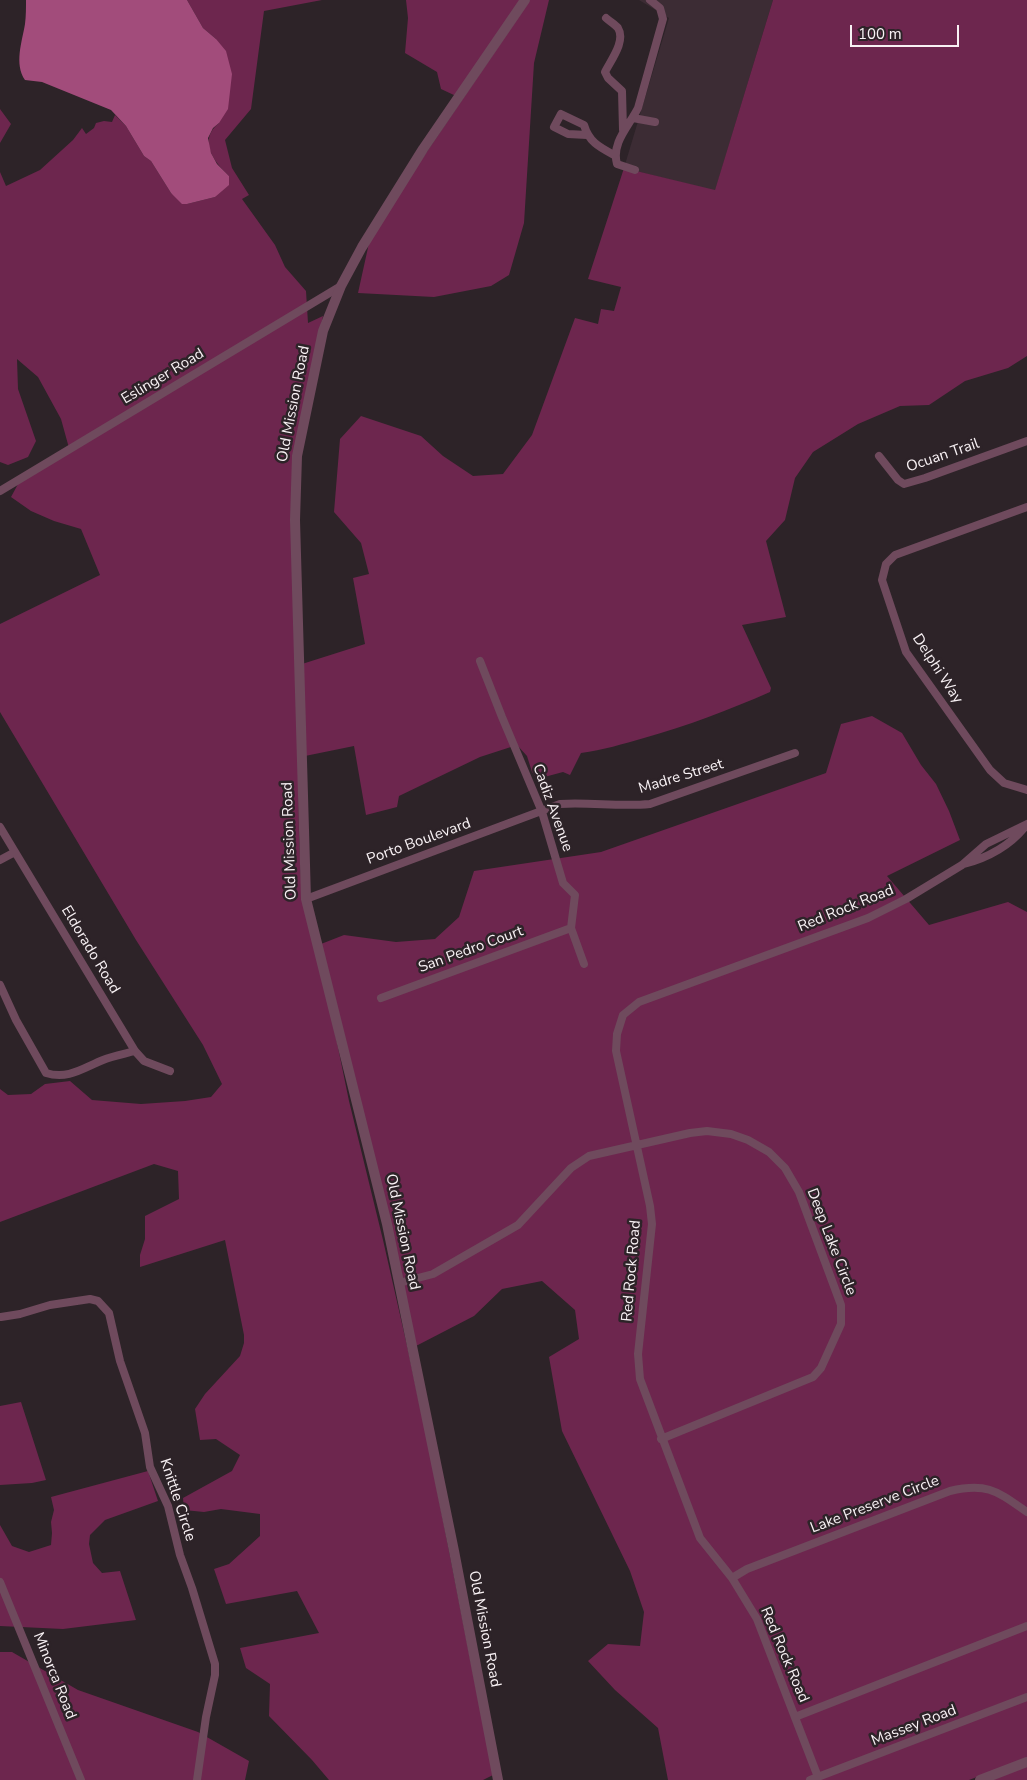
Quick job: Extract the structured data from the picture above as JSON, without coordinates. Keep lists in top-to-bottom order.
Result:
{
  "streets": {
    "street": [
      "Eslinger Road",
      "Old Mission Road",
      "Ocuan Trail",
      "Delphi Way",
      "Madre Street",
      "Cadiz Avenue",
      "Porto Boulevard",
      "Red Rock Road",
      "Eldorado Road",
      "San Pedro Court",
      "Deep Lake Circle",
      "Knittle Circle",
      "Lake Preserve Circle",
      "Minorca Road",
      "Massey Road"
    ]
  },
  "crossings": [
    ["Eslinger Road", "Old Mission Road"],
    ["Old Mission Road", "Porto Boulevard"],
    ["Old Mission Road", "Deep Lake Circle"],
    ["Madre Street", "Cadiz Avenue"],
    ["Madre Street", "Porto Boulevard"],
    ["Cadiz Avenue", "Porto Boulevard"],
    ["Cadiz Avenue", "San Pedro Court"],
    ["Red Rock Road", "Deep Lake Circle"],
    ["Red Rock Road", "Lake Preserve Circle"],
    ["Red Rock Road", "Massey Road"]
  ],
  "scale_bar": "100 m"
}
